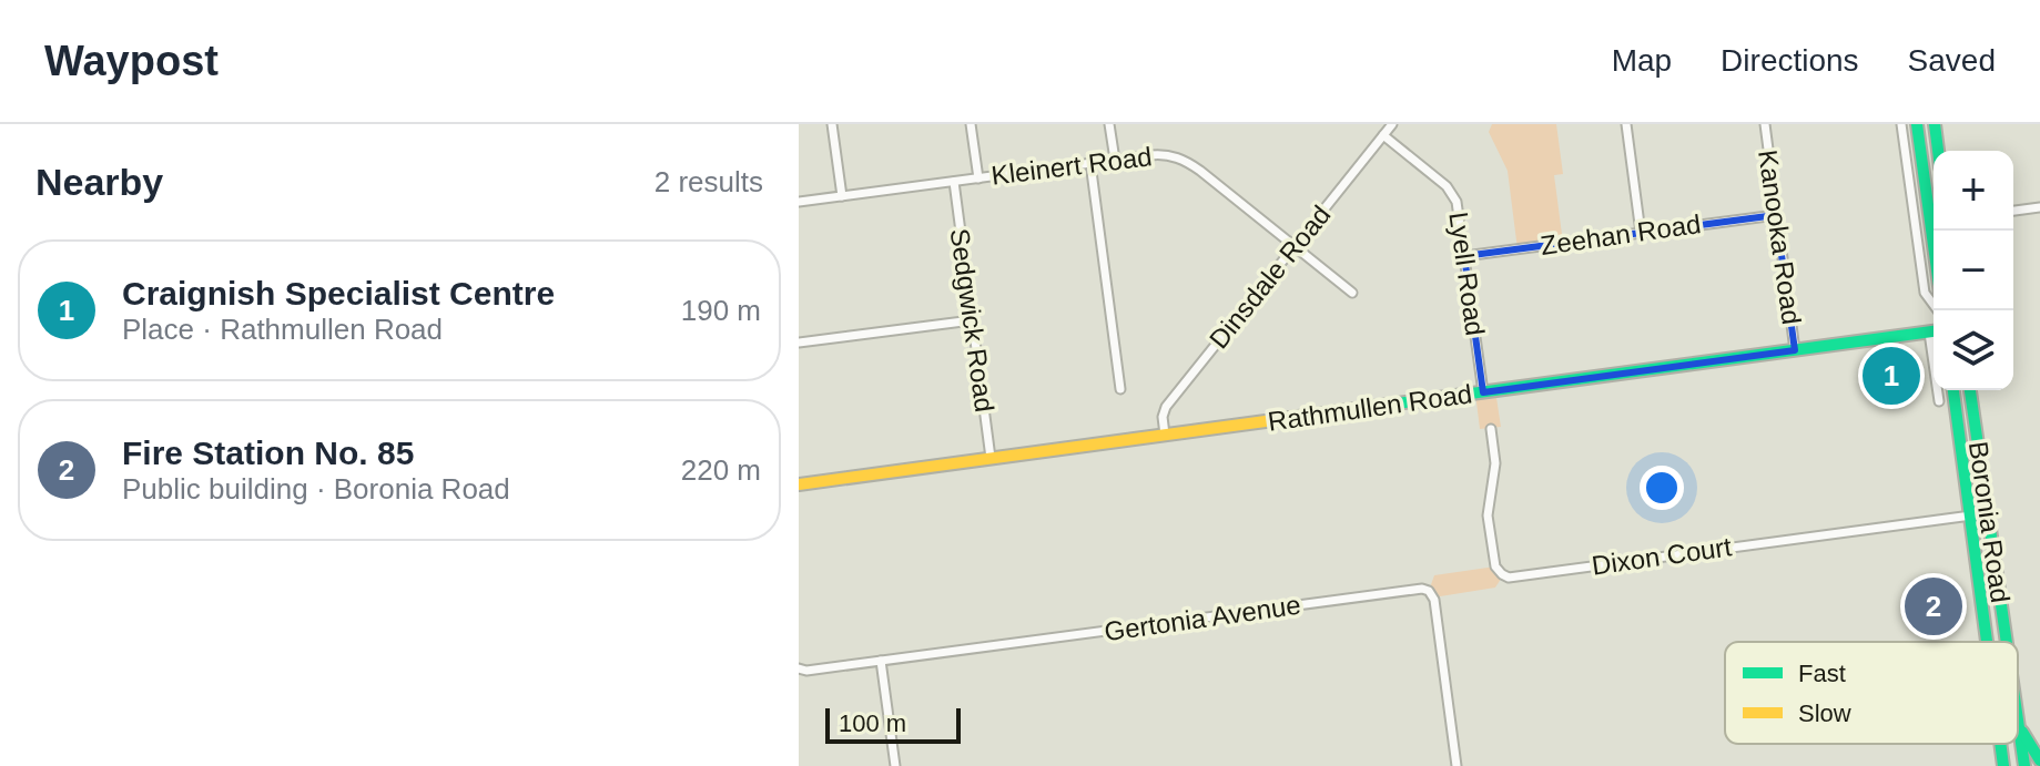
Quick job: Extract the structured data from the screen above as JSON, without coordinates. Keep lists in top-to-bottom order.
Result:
{
  "streets": {
    "street": [
      "Kleinert Road",
      "Zeehan Road",
      "Kanooka Road",
      "Lyell Road",
      "Dinsdale Road",
      "Sedgwick Road",
      "Rathmullen Road",
      "Boronia Road",
      "Dixon Court",
      "Gertonia Avenue"
    ]
  },
  "crossings": [
    ["Kleinert Road", "Dinsdale Road"],
    ["Kleinert Road", "Sedgwick Road"],
    ["Zeehan Road", "Kanooka Road"],
    ["Zeehan Road", "Lyell Road"],
    ["Kanooka Road", "Rathmullen Road"],
    ["Lyell Road", "Dinsdale Road"],
    ["Lyell Road", "Rathmullen Road"],
    ["Dinsdale Road", "Rathmullen Road"],
    ["Sedgwick Road", "Rathmullen Road"],
    ["Boronia Road", "Dixon Court"]
  ],
  "legend": ["Fast", "Slow"],
  "scale_bar": "100 m",
  "page": {
    "header": "Waypost",
    "nav": ["Map", "Directions", "Saved"],
    "heading": ["Nearby", "2 results"],
    "map_buttons": ["+", "−"],
    "list": [
      {
        "mark": "1",
        "name": "Craignish Specialist Centre",
        "note": "Place · Rathmullen Road",
        "value": "190 m"
      },
      {
        "mark": "2",
        "name": "Fire Station No. 85",
        "note": "Public building · Boronia Road",
        "value": "220 m"
      }
    ],
    "pins": ["1", "2"],
    "scale": "100 m"
  }
}
